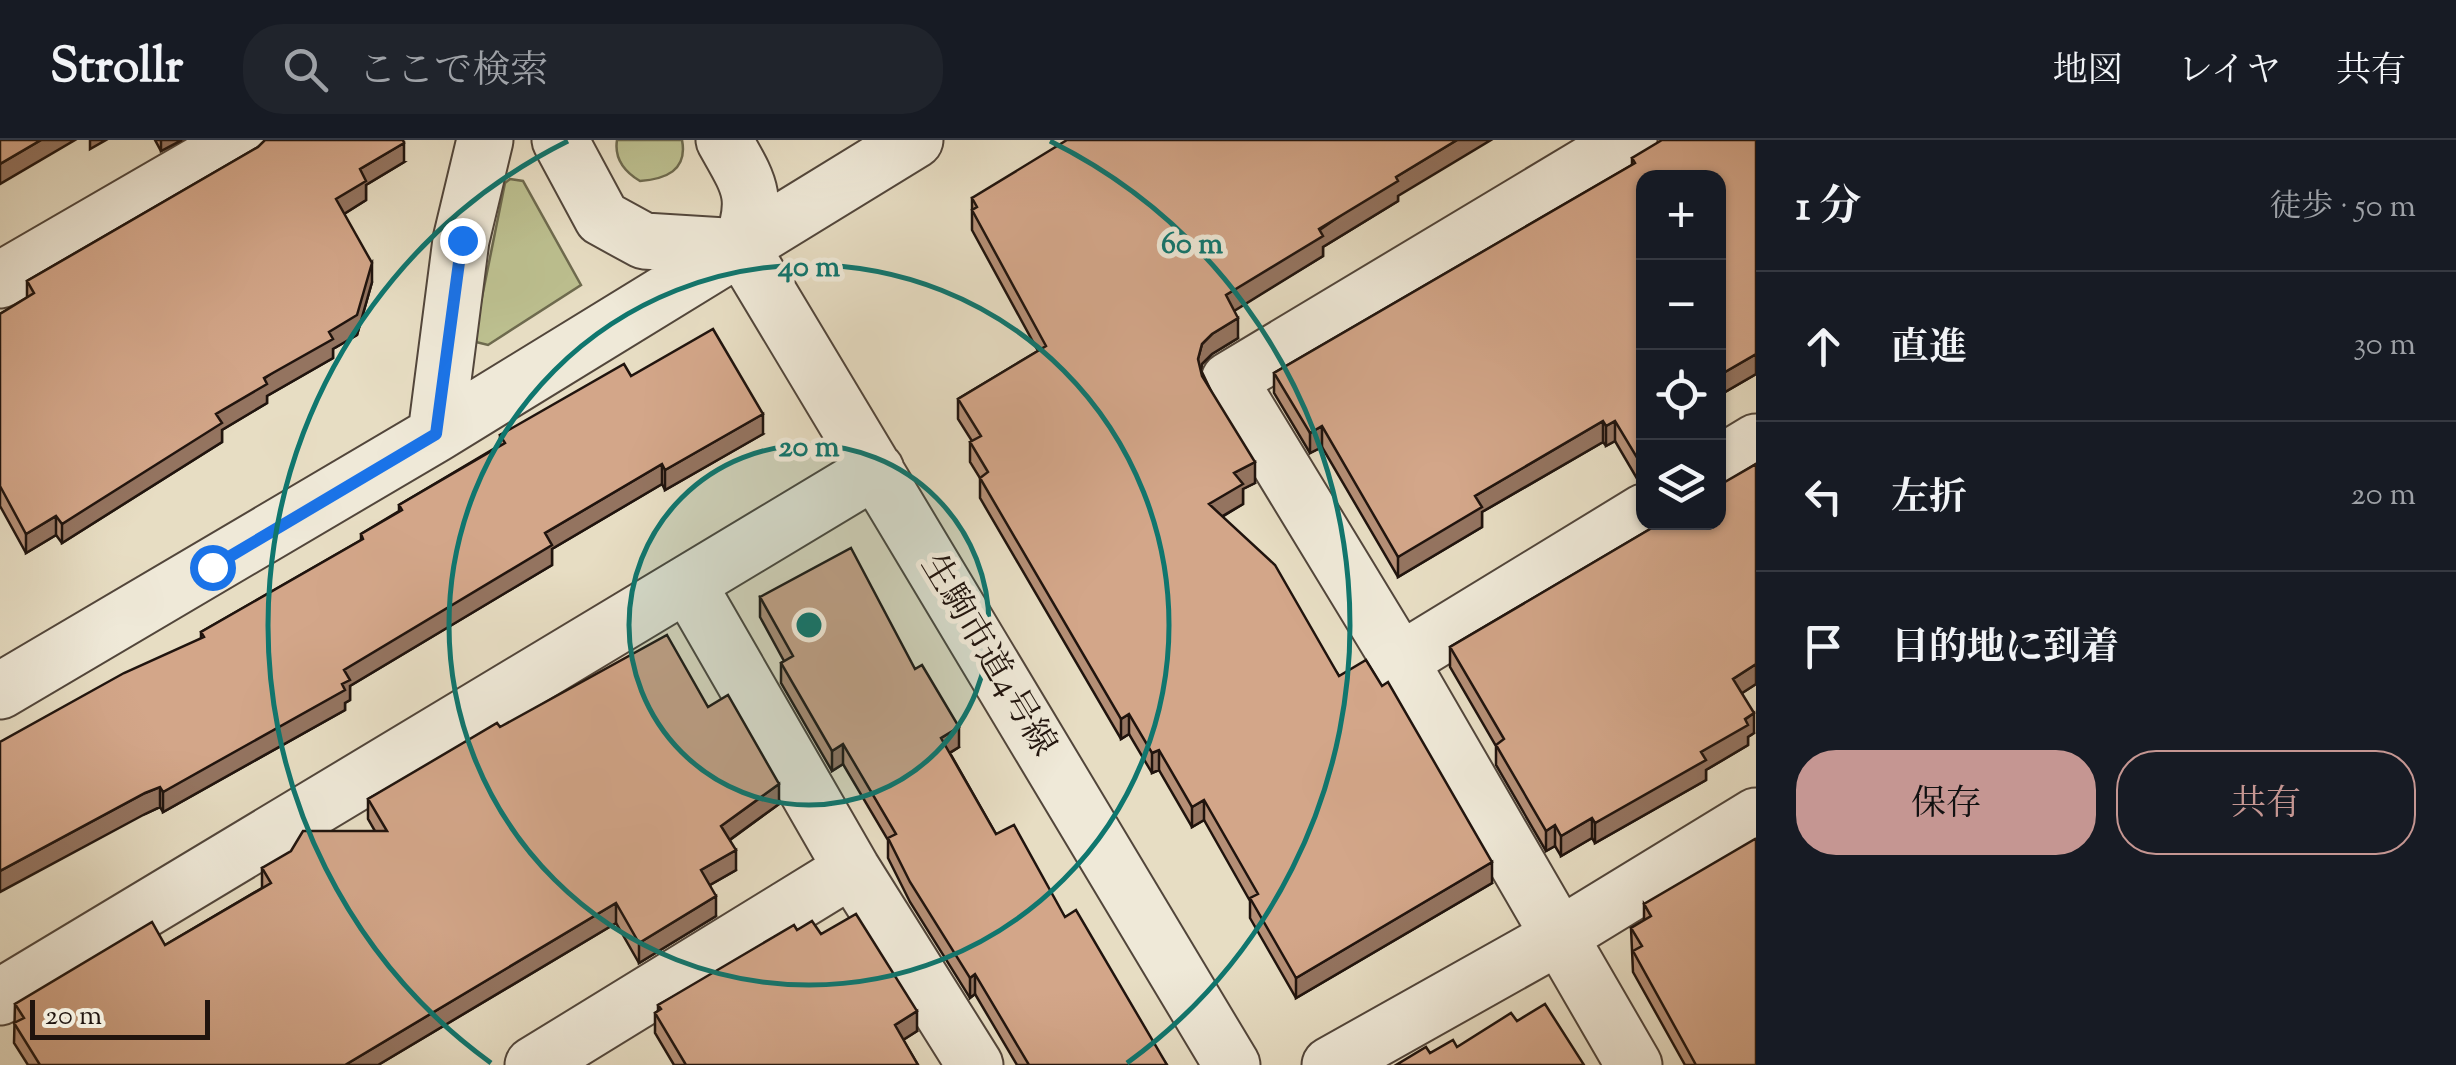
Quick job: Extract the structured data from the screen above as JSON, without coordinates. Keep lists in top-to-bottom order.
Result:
{
  "streets": {
    "street": ["生駒市道4号線"]
  },
  "scale_bar": "20 m",
  "page": {
    "header": "Strollr",
    "search": "ここで検索",
    "nav": ["地図", "レイヤ", "共有"],
    "heading": ["1 分", "徒歩 · 50 m"],
    "map_buttons": ["+", "−"],
    "list": [
      ["直進", "30 m"],
      ["左折", "20 m"],
      "目的地に到着"
    ],
    "buttons": ["保存", "共有"],
    "scale": "20 m"
  },
  "rings": ["60 m", "40 m", "20 m"]
}
